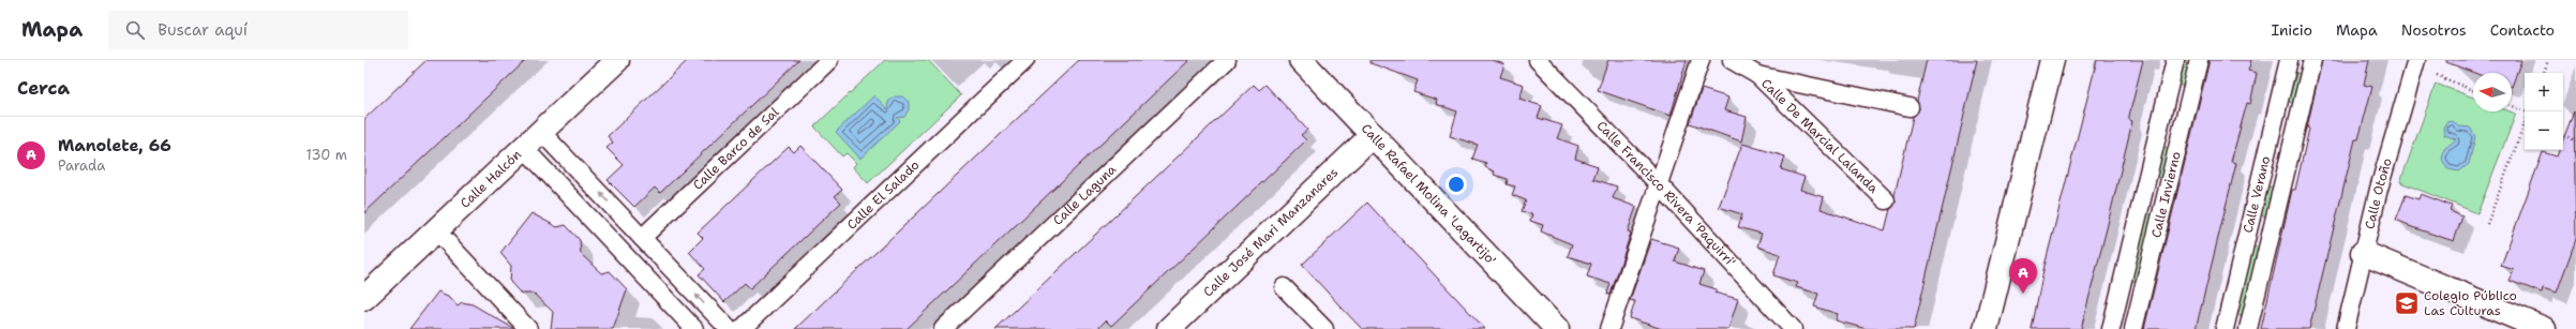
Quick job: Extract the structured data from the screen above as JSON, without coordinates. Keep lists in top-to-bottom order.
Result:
{
  "streets": {
    "street": ["Calle Halcón", "Calle Rafael Molina 'Lagartijo'", "Calle José Mari Manzanares"],
    "lane": [
      "Calle De Marcial Lalanda",
      "Calle Barco de Sal",
      "Calle El Salado",
      "Calle Francisco Rivera 'Paquirri'",
      "Calle Otoño",
      "Calle Laguna",
      "Calle Invierno",
      "Calle Verano"
    ]
  },
  "crossings": [
    ["Calle Rafael Molina 'Lagartijo'", "Calle José Mari Manzanares"]
  ],
  "places": {
    "school or university": ["Colegio Público Las Culturas"]
  },
  "north": "left",
  "page": {
    "header": "Mapa",
    "search": "Buscar aquí",
    "nav": [
      "Inicio",
      "Mapa",
      "Nosotros",
      "Contacto"
    ],
    "heading": "Cerca",
    "map_buttons": ["+", "−"],
    "list": [
      {
        "mark": "A",
        "name": "Manolete, 66",
        "note": "Parada",
        "value": "130 m"
      }
    ],
    "pins": "A"
  }
}
